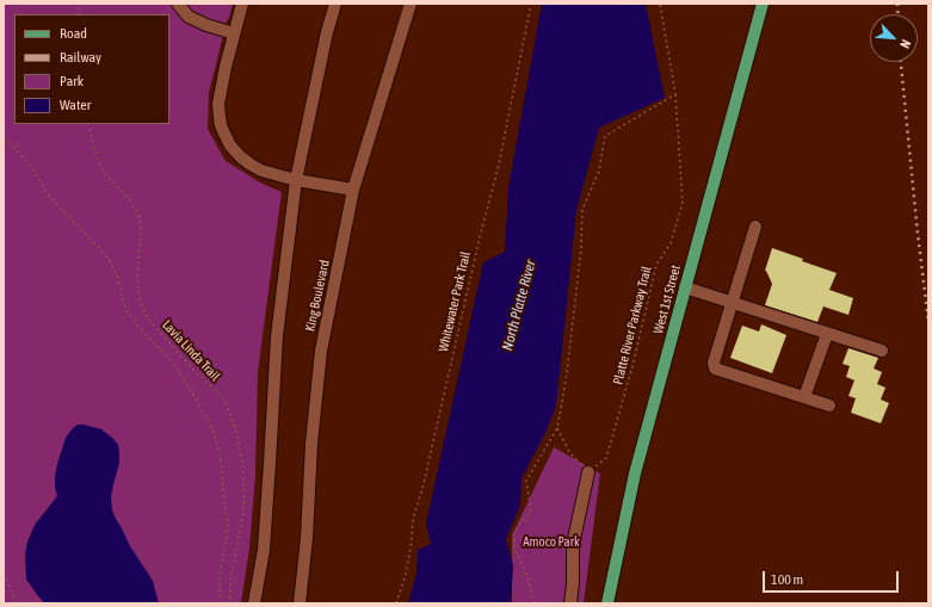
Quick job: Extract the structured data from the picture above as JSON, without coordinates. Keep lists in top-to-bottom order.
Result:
{
  "streets": {
    "main road": ["West 1st Street"],
    "street": ["King Boulevard"],
    "path": ["Whitewater Park Trail", "Platte River Parkway Trail", "Lavia Linda Trail"]
  },
  "water": ["North Platte River"],
  "parks": ["Amoco Park"],
  "legend": [
    "Road",
    "Railway",
    "Park",
    "Water"
  ],
  "scale_bar": "100 m",
  "north": "bottom right"
}
